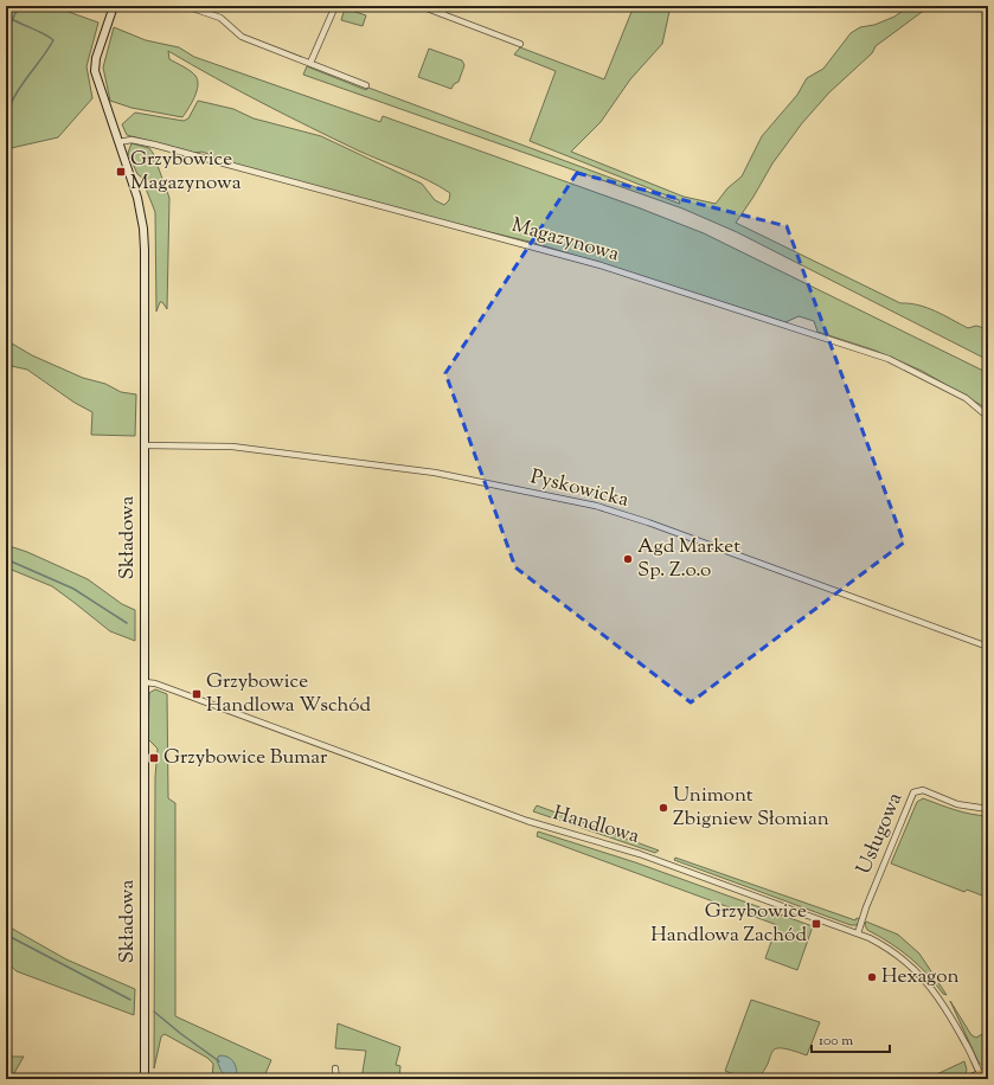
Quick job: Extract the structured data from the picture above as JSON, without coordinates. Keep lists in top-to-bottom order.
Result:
{
  "streets": {
    "main road": ["Składowa"],
    "street": [
      "Magazynowa",
      "Pyskowicka",
      "Handlowa",
      "Usługowa"
    ]
  },
  "crossings": [
    ["Magazynowa", "Składowa"],
    ["Pyskowicka", "Składowa"],
    ["Składowa", "Handlowa"],
    ["Handlowa", "Usługowa"]
  ],
  "places": {
    "transit": [
      "Grzybowice Magazynowa",
      "Grzybowice Handlowa Wschód",
      "Grzybowice Bumar",
      "Grzybowice Handlowa Zachód"
    ],
    "other": ["Agd Market Sp. Z.o.o", "Unimont Zbigniew Słomian", "Hexagon"]
  },
  "scale_bar": "100 m"
}
